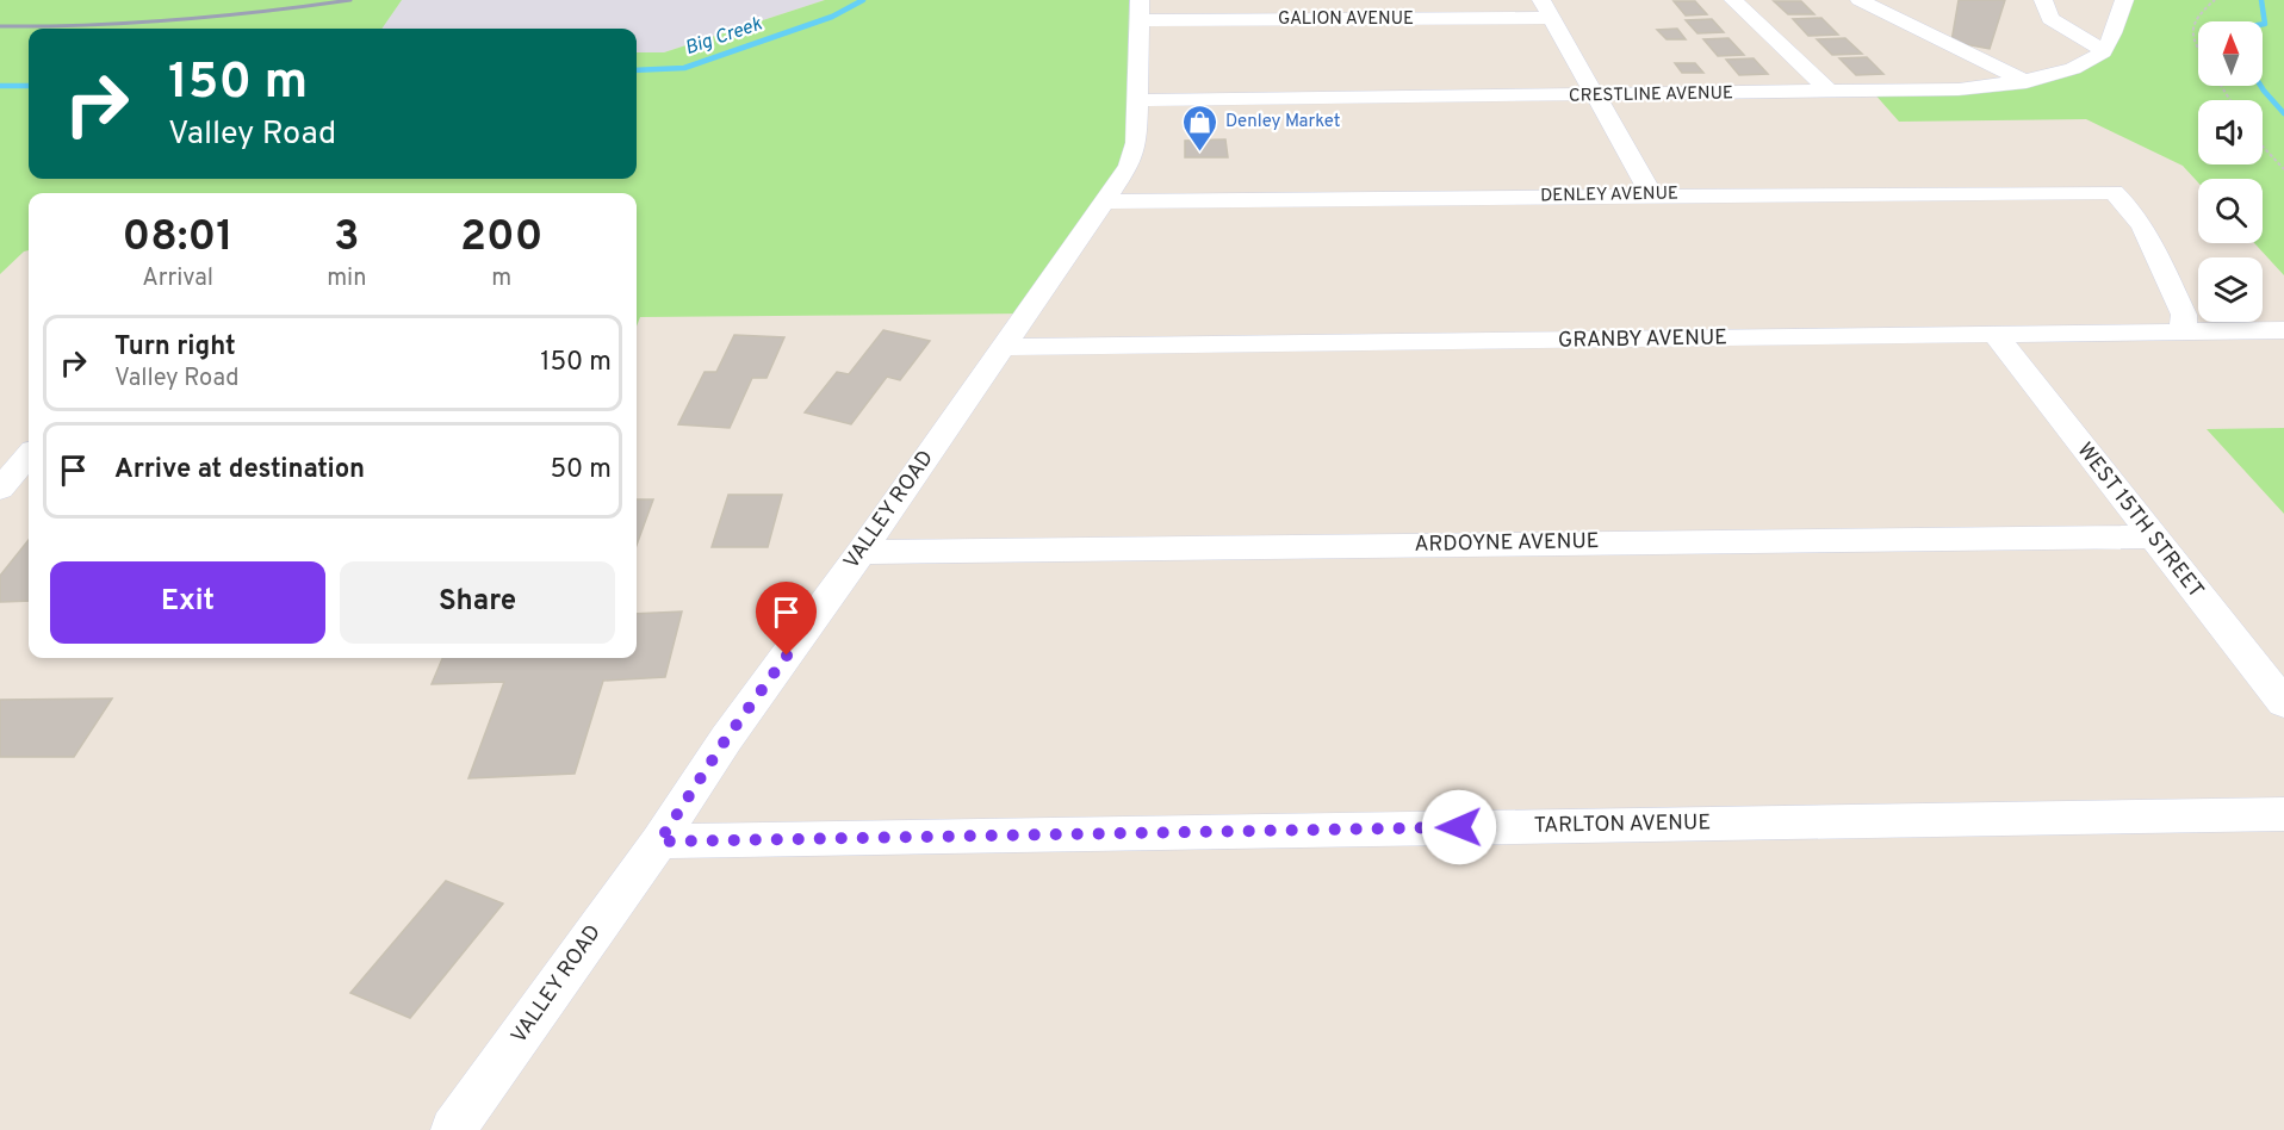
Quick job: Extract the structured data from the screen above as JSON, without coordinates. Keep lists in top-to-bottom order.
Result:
{
  "streets": {
    "street": [
      "GALION AVENUE",
      "CRESTLINE AVENUE",
      "DENLEY AVENUE",
      "GRANBY AVENUE",
      "VALLEY ROAD",
      "WEST 15TH STREET",
      "ARDOYNE AVENUE",
      "TARLTON AVENUE"
    ]
  },
  "crossings": [
    ["GALION AVENUE", "VALLEY ROAD"],
    ["CRESTLINE AVENUE", "VALLEY ROAD"],
    ["DENLEY AVENUE", "GRANBY AVENUE"],
    ["DENLEY AVENUE", "VALLEY ROAD"],
    ["GRANBY AVENUE", "VALLEY ROAD"],
    ["GRANBY AVENUE", "WEST 15TH STREET"],
    ["VALLEY ROAD", "ARDOYNE AVENUE"],
    ["VALLEY ROAD", "TARLTON AVENUE"],
    ["WEST 15TH STREET", "ARDOYNE AVENUE"]
  ],
  "water": ["Big Creek"],
  "places": {
    "shop": ["Denley Market"]
  },
  "north": "top",
  "page": {
    "turn": ["150 m", "Valley Road"],
    "eta": [
      "08:01",
      "Arrival",
      "3",
      "min",
      "200",
      "m"
    ],
    "list": [
      {
        "name": "Turn right",
        "note": "Valley Road",
        "value": "150 m"
      },
      {
        "name": "Arrive at destination",
        "value": "50 m"
      }
    ],
    "buttons": ["Exit", "Share"]
  }
}
